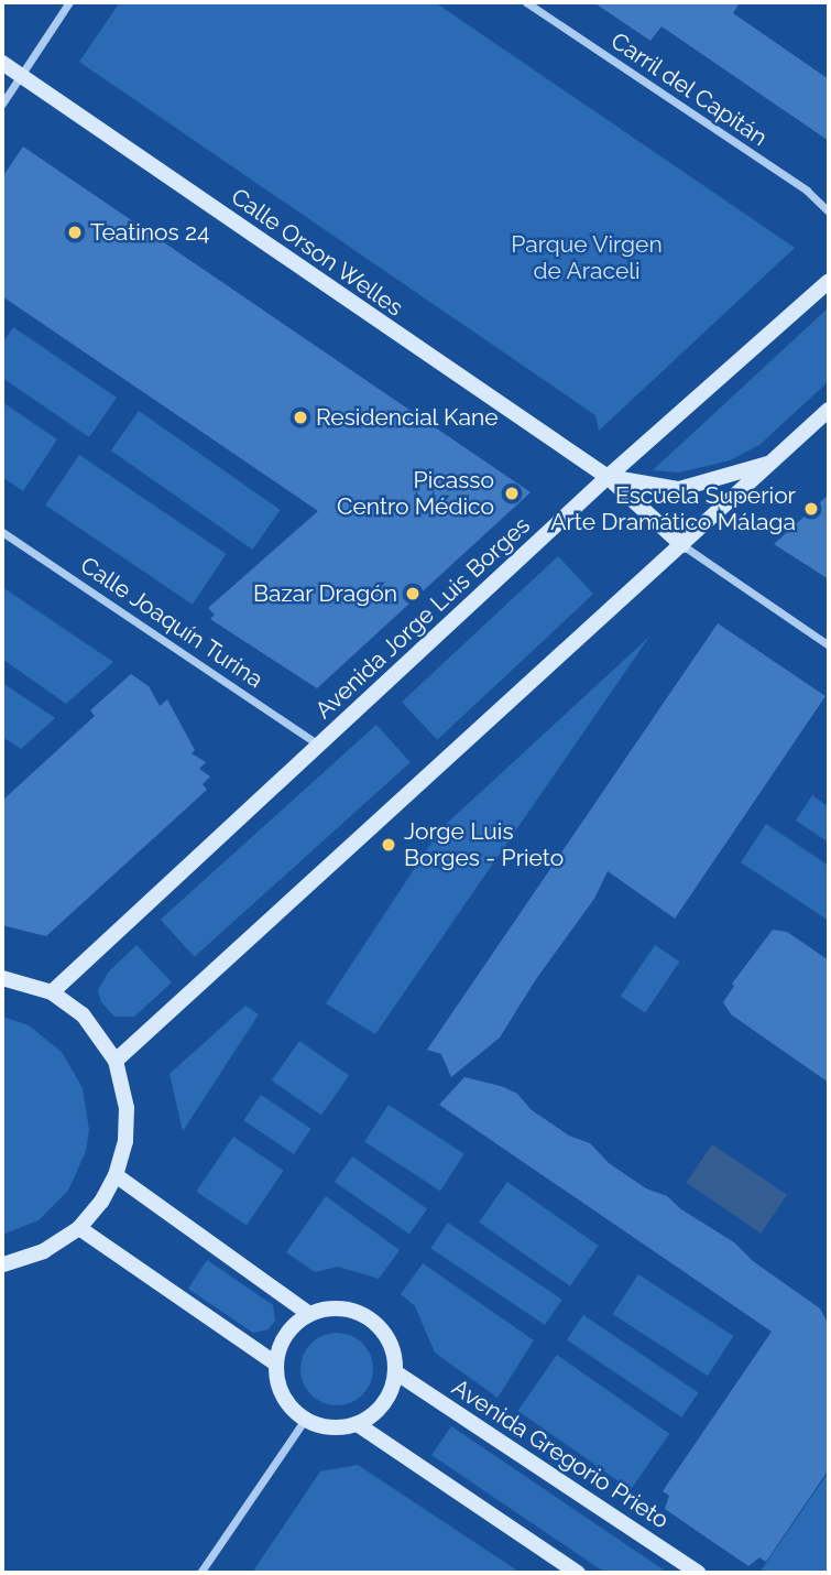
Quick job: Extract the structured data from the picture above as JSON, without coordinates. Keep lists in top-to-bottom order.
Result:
{
  "streets": {
    "street": [
      "Carril del Capitán",
      "Calle Orson Welles",
      "Avenida Jorge Luis Borges",
      "Calle Joaquín Turina",
      "Avenida Gregorio Prieto"
    ]
  },
  "crossings": [
    ["Calle Orson Welles", "Avenida Jorge Luis Borges"],
    ["Avenida Jorge Luis Borges", "Calle Joaquín Turina"]
  ],
  "parks": ["Parque Virgen de Araceli"],
  "places": [
    "Teatinos 24",
    "Residencial Kane",
    "Picasso Centro Médico",
    "Escuela Superior Arte Dramático Málaga",
    "Bazar Dragón",
    "Jorge Luis Borges - Prieto"
  ]
}
